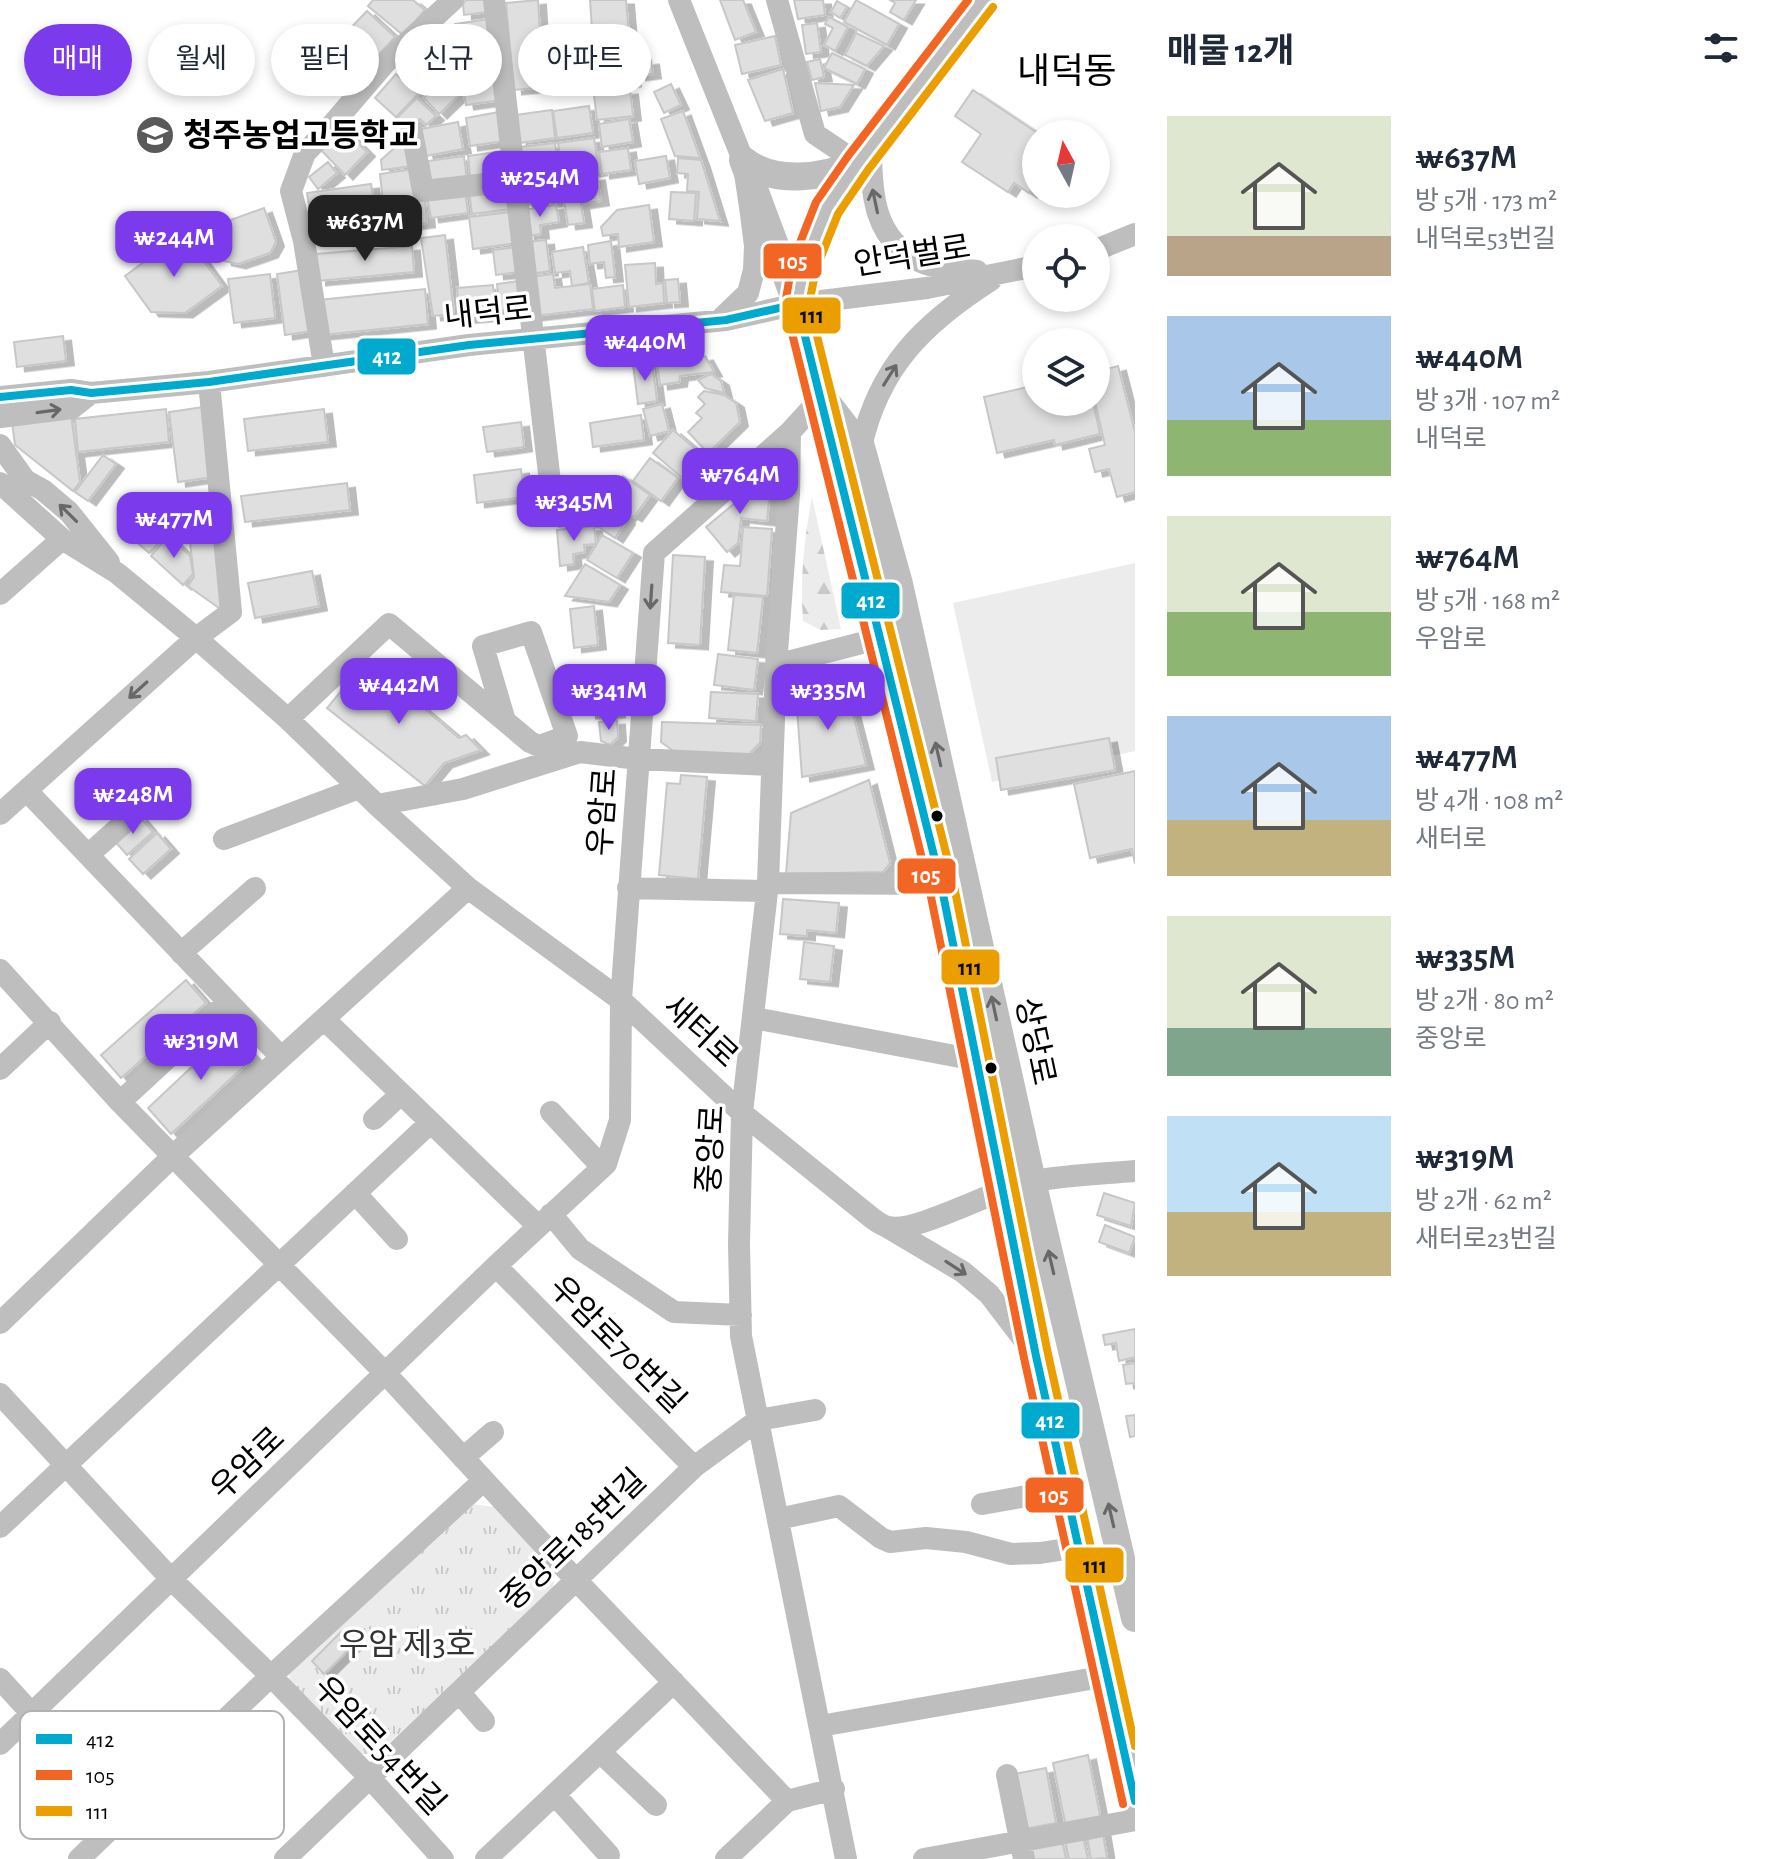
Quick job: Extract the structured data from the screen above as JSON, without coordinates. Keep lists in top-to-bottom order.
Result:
{
  "streets": {
    "main road": ["상당로"],
    "street": [
      "안덕벌로",
      "내덕로",
      "우암로",
      "새터로",
      "중앙로",
      "우암로70번길",
      "중앙로185번길",
      "우암로54번길"
    ]
  },
  "crossings": [
    ["안덕벌로", "내덕로"],
    ["안덕벌로", "상당로"],
    ["내덕로", "상당로"],
    ["우암로", "새터로"],
    ["우암로", "상당로"],
    ["우암로", "중앙로"],
    ["우암로", "우암로70번길"],
    ["우암로", "우암로54번길"],
    ["새터로", "상당로"],
    ["새터로", "중앙로"],
    ["상당로", "중앙로"],
    ["중앙로", "중앙로185번길"],
    ["우암로70번길", "중앙로185번길"],
    ["중앙로185번길", "우암로54번길"]
  ],
  "districts": ["내덕동"],
  "parks": ["우암 제3호"],
  "places": {
    "school or university": ["청주농업고등학교"]
  },
  "lines": ["transit line 105", "transit line 111", "transit line 412"],
  "legend": ["412", "105", "111"],
  "north": "top",
  "page": {
    "heading": "매물 12개",
    "chip": [
      "매매",
      "월세",
      "필터",
      "신규",
      "아파트"
    ],
    "list": [
      {
        "name": "₩637M",
        "note": "방 5개 · 173 m² · 내덕로53번길"
      },
      {
        "name": "₩440M",
        "note": "방 3개 · 107 m² · 내덕로"
      },
      {
        "name": "₩764M",
        "note": "방 5개 · 168 m² · 우암로"
      },
      {
        "name": "₩477M",
        "note": "방 4개 · 108 m² · 새터로"
      },
      {
        "name": "₩335M",
        "note": "방 2개 · 80 m² · 중앙로"
      },
      {
        "name": "₩319M",
        "note": "방 2개 · 62 m² · 새터로23번길"
      }
    ],
    "price": [
      "₩254M",
      "₩637M",
      "₩244M",
      "₩440M",
      "₩764M",
      "₩345M",
      "₩477M",
      "₩442M",
      "₩341M",
      "₩335M",
      "₩248M",
      "₩319M"
    ]
  }
}
